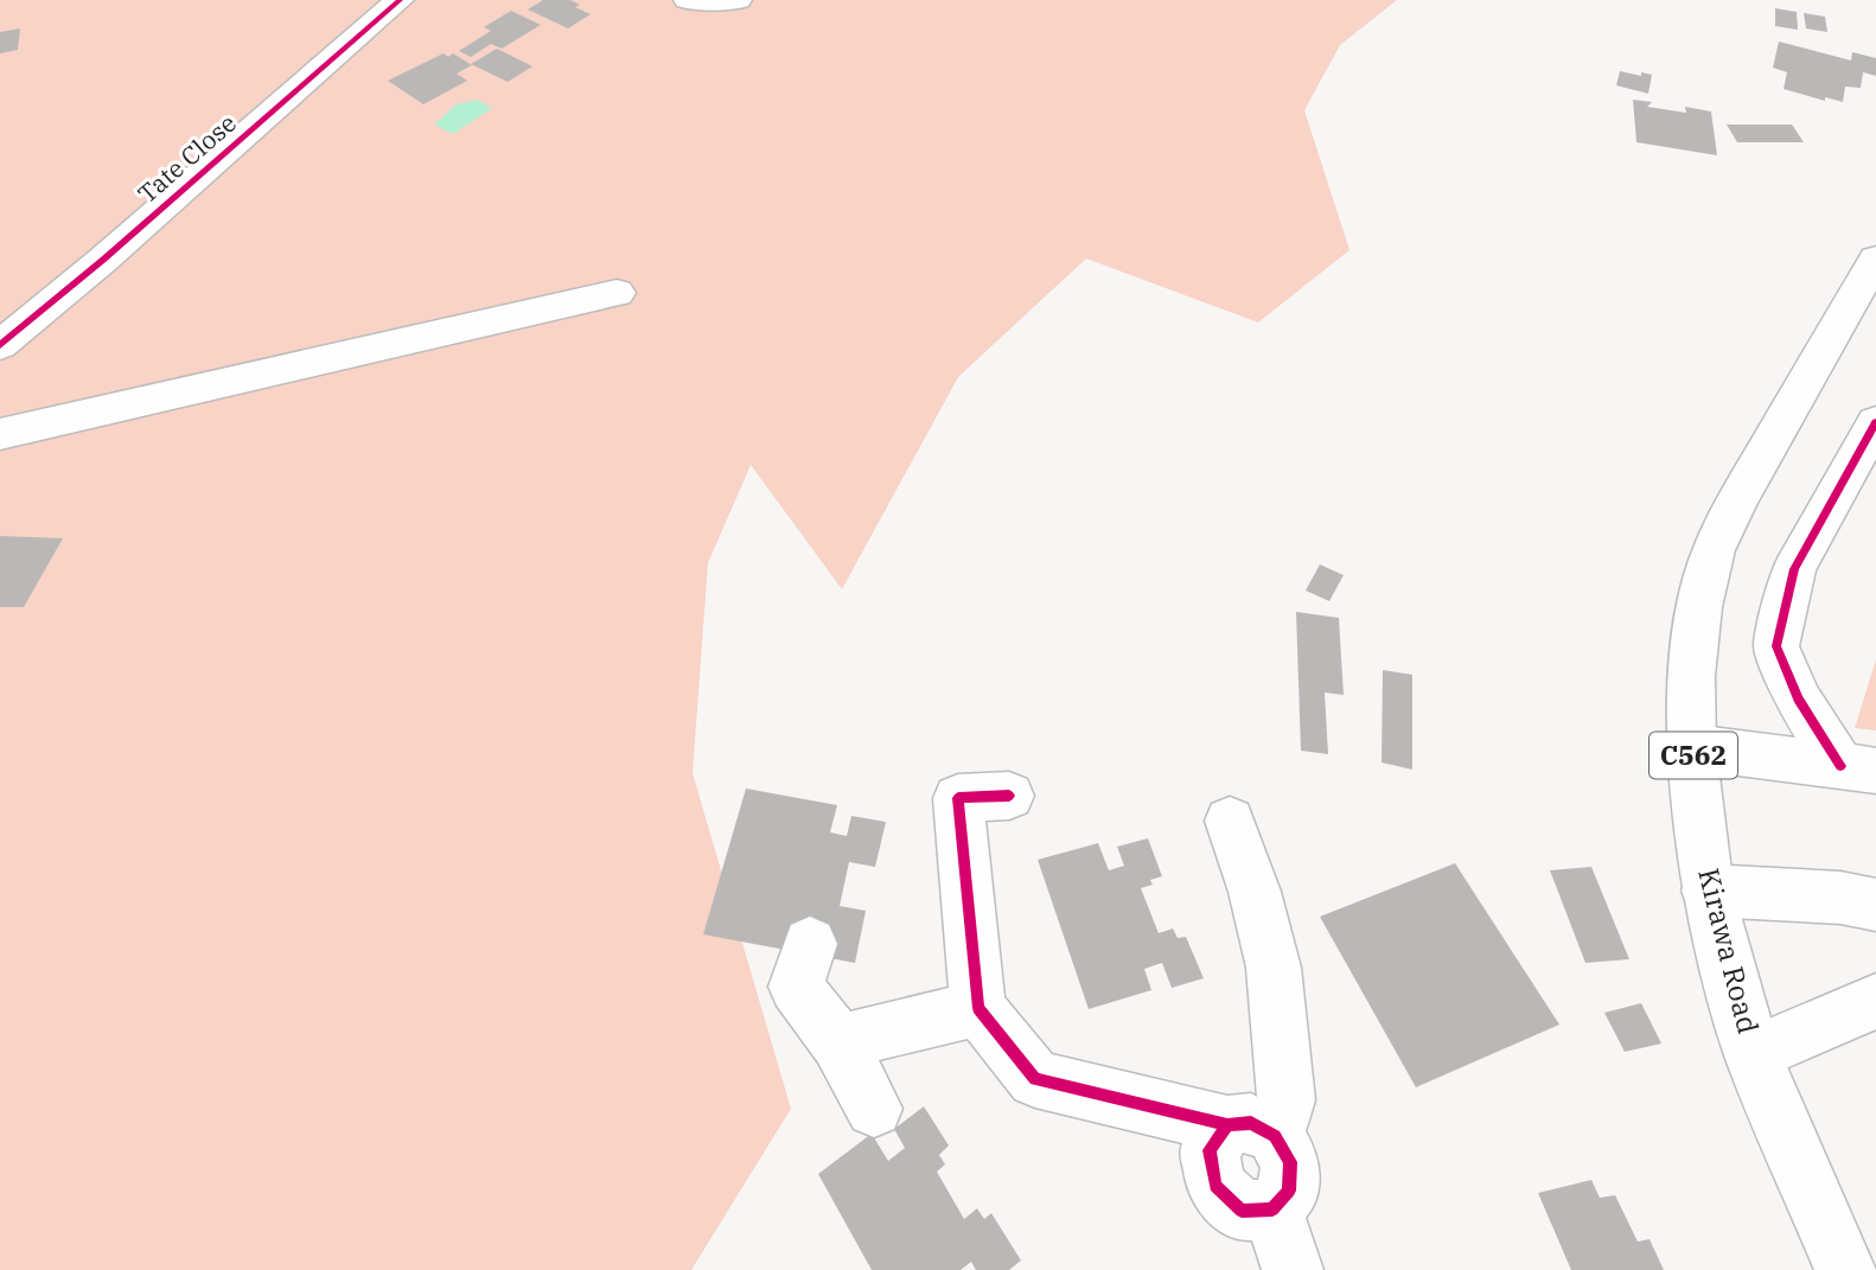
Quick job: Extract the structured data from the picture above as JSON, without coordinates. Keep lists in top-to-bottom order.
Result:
{
  "streets": {
    "street": ["Tate Close", "C562", "Kirawa Road"]
  }
}
